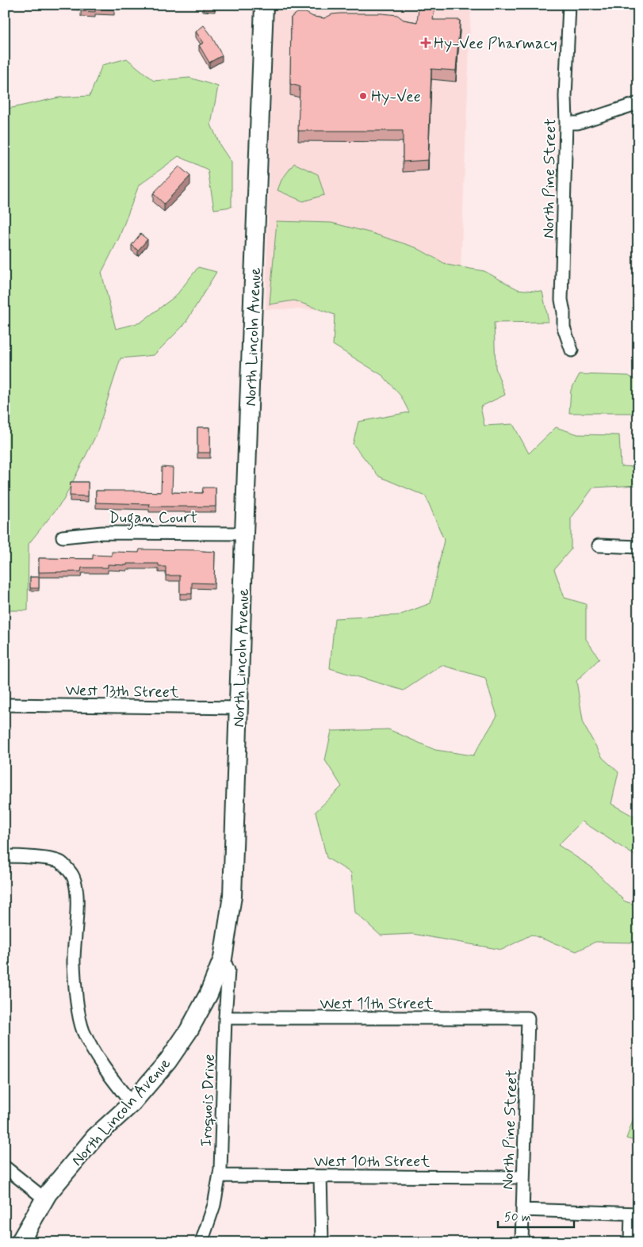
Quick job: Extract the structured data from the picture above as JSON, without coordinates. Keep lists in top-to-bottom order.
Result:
{
  "streets": {
    "street": [
      "North Pine Street",
      "North Lincoln Avenue",
      "Dugan Court",
      "West 13th Street",
      "West 11th Street",
      "Iroquois Drive",
      "West 10th Street"
    ]
  },
  "crossings": [
    ["North Pine Street", "West 11th Street"],
    ["North Pine Street", "West 10th Street"],
    ["North Lincoln Avenue", "Dugan Court"],
    ["North Lincoln Avenue", "West 13th Street"],
    ["North Lincoln Avenue", "Iroquois Drive"],
    ["West 11th Street", "Iroquois Drive"],
    ["Iroquois Drive", "West 10th Street"]
  ],
  "places": {
    "health": ["Hy-Vee Pharmacy"],
    "other": ["Hy-Vee"]
  },
  "scale_bar": "50 m"
}
